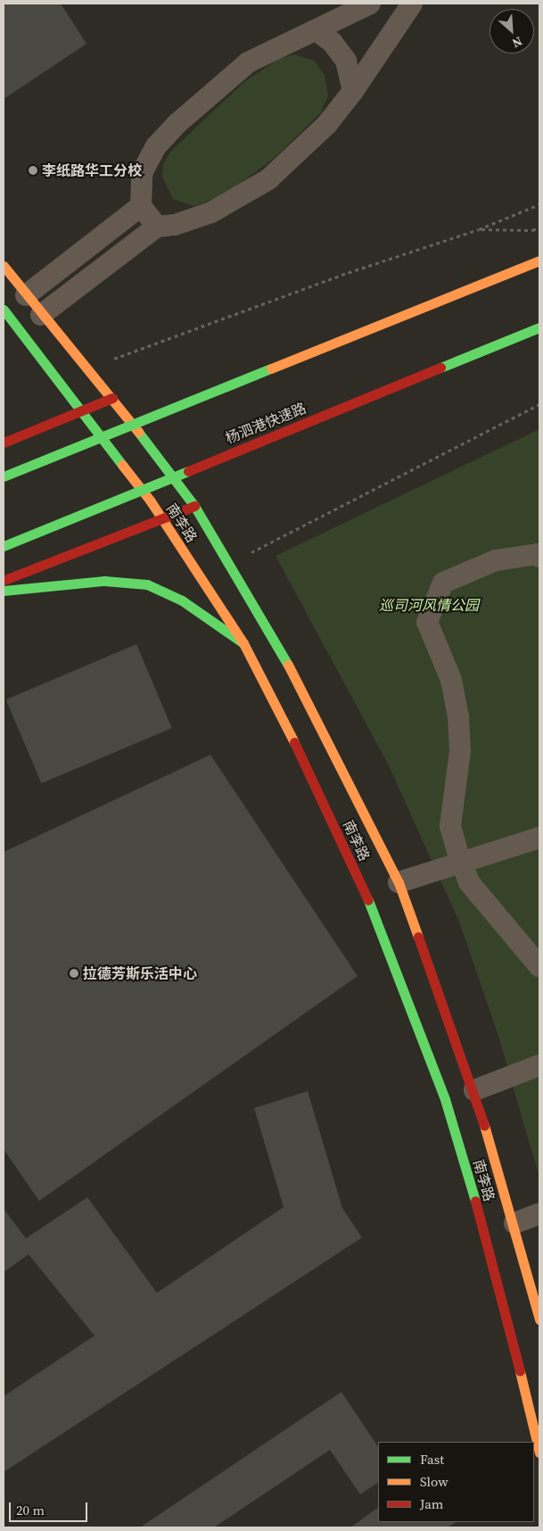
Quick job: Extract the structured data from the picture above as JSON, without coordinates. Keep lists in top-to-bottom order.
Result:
{
  "streets": {
    "main road": ["杨泗港快速路", "南李路"]
  },
  "parks": ["巡司河风情公园"],
  "places": ["李纸路华工分校", "拉德芳斯乐活中心"],
  "legend": ["Fast", "Slow", "Jam"],
  "scale_bar": "20 m",
  "north": "bottom right"
}
